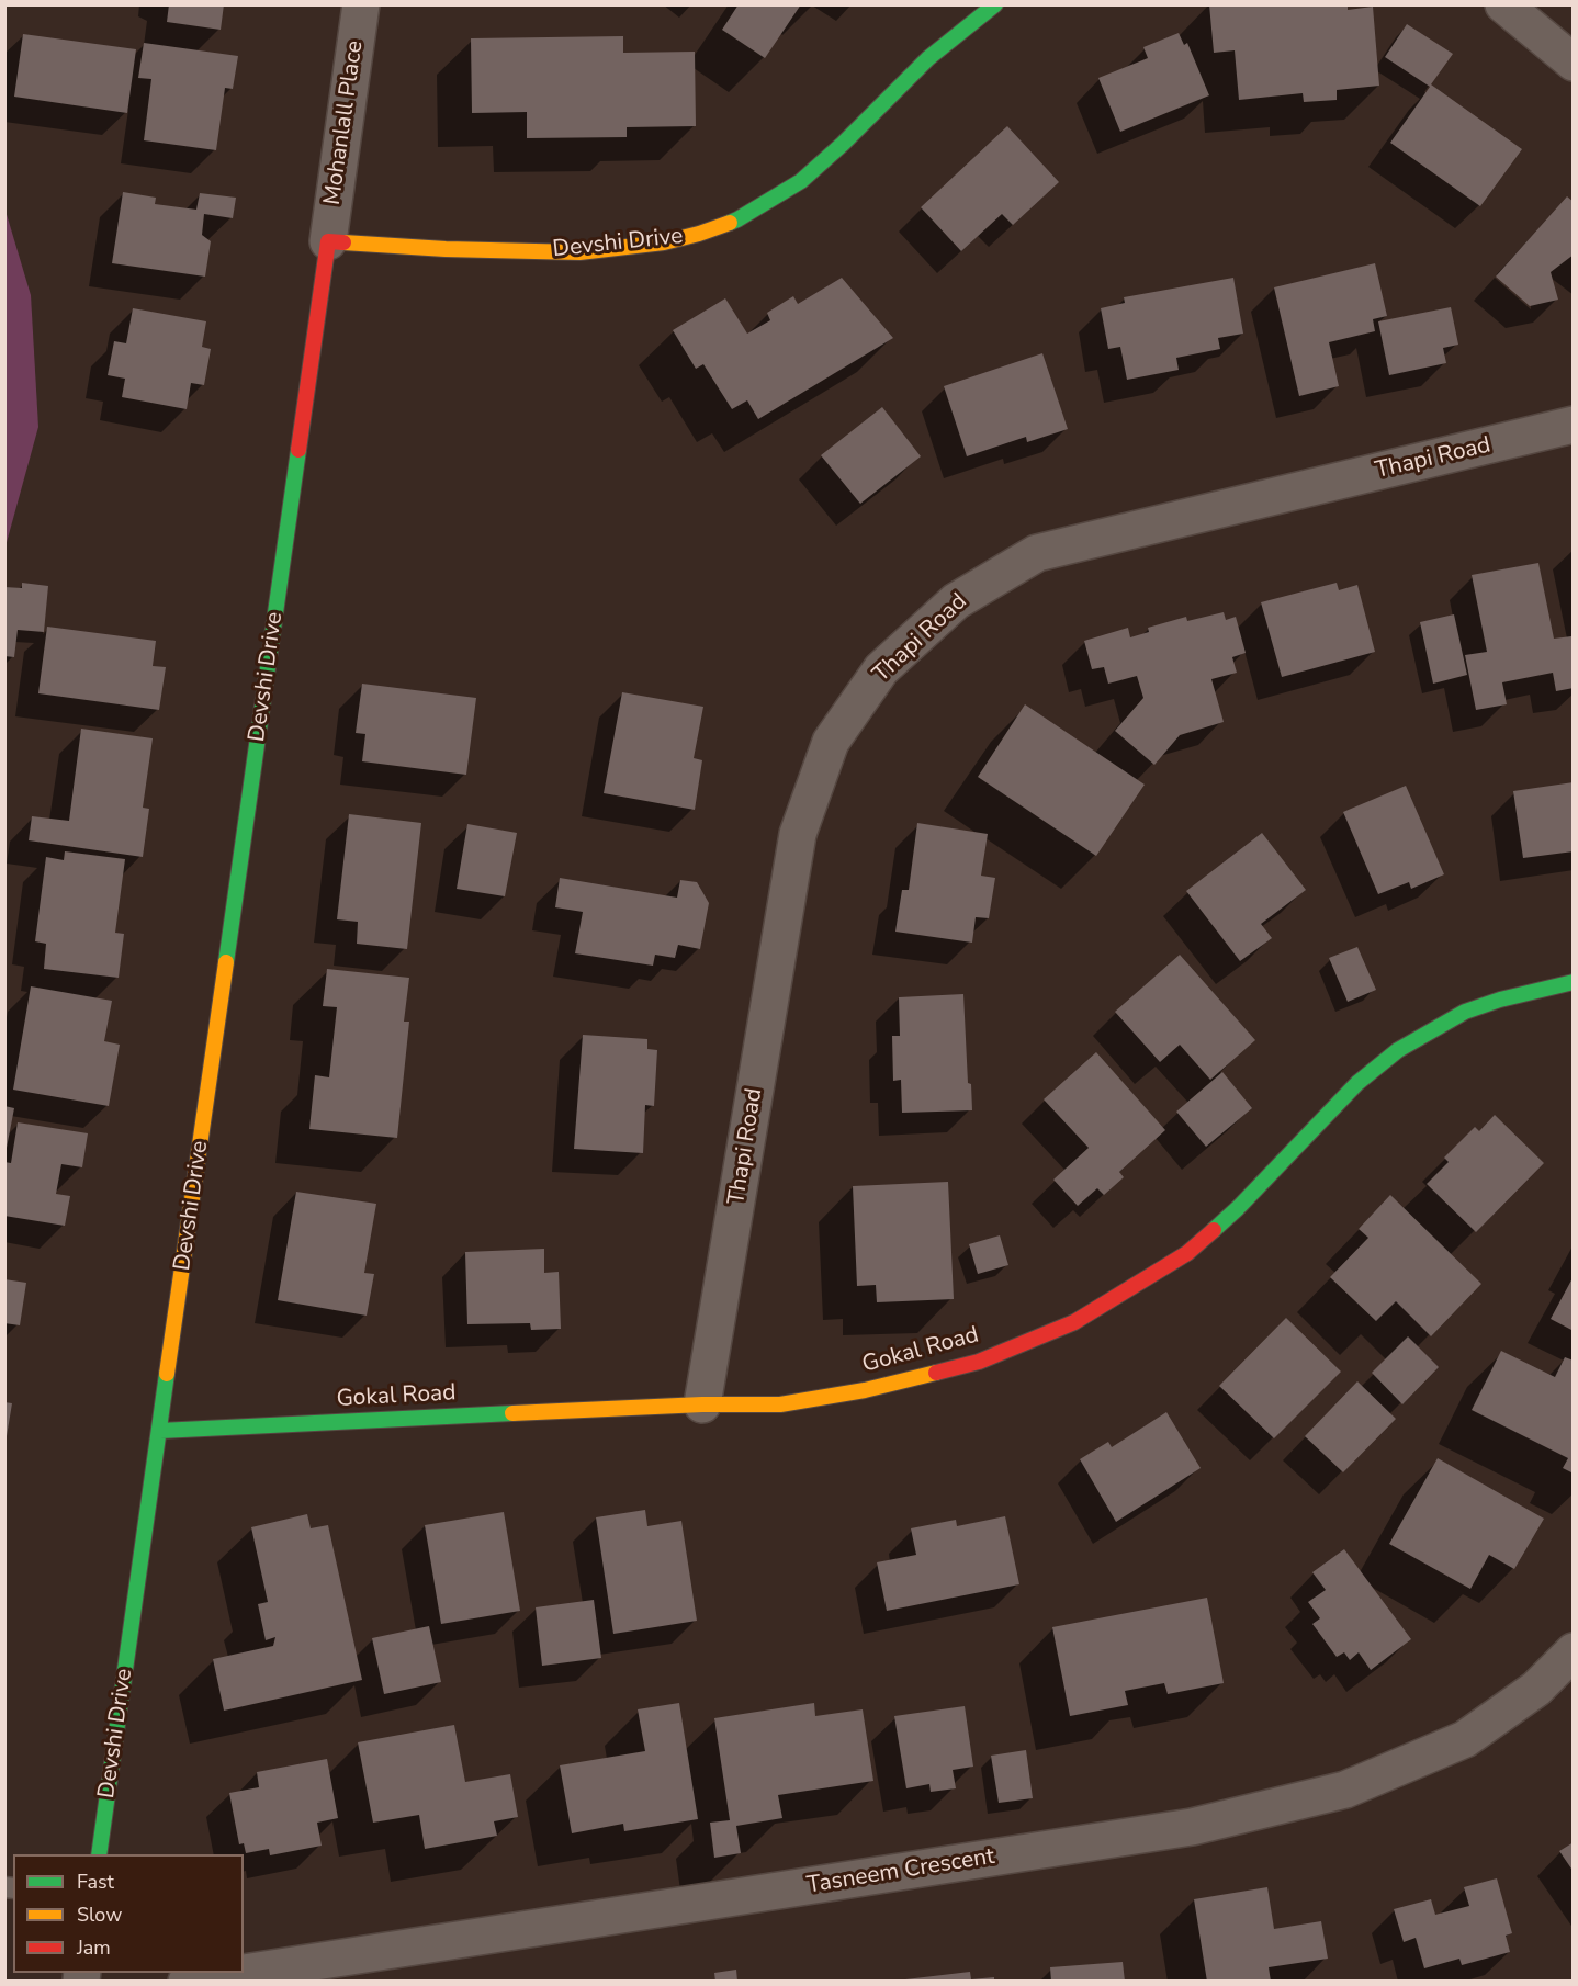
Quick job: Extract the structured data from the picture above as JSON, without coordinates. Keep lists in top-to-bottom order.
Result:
{
  "streets": {
    "street": [
      "Mohanlall Place",
      "Devshi Drive",
      "Thapi Road",
      "Gokal Road",
      "Tasneem Crescent"
    ]
  },
  "crossings": [
    ["Mohanlall Place", "Devshi Drive"],
    ["Devshi Drive", "Gokal Road"],
    ["Thapi Road", "Gokal Road"]
  ],
  "legend": ["Fast", "Slow", "Jam"]
}
